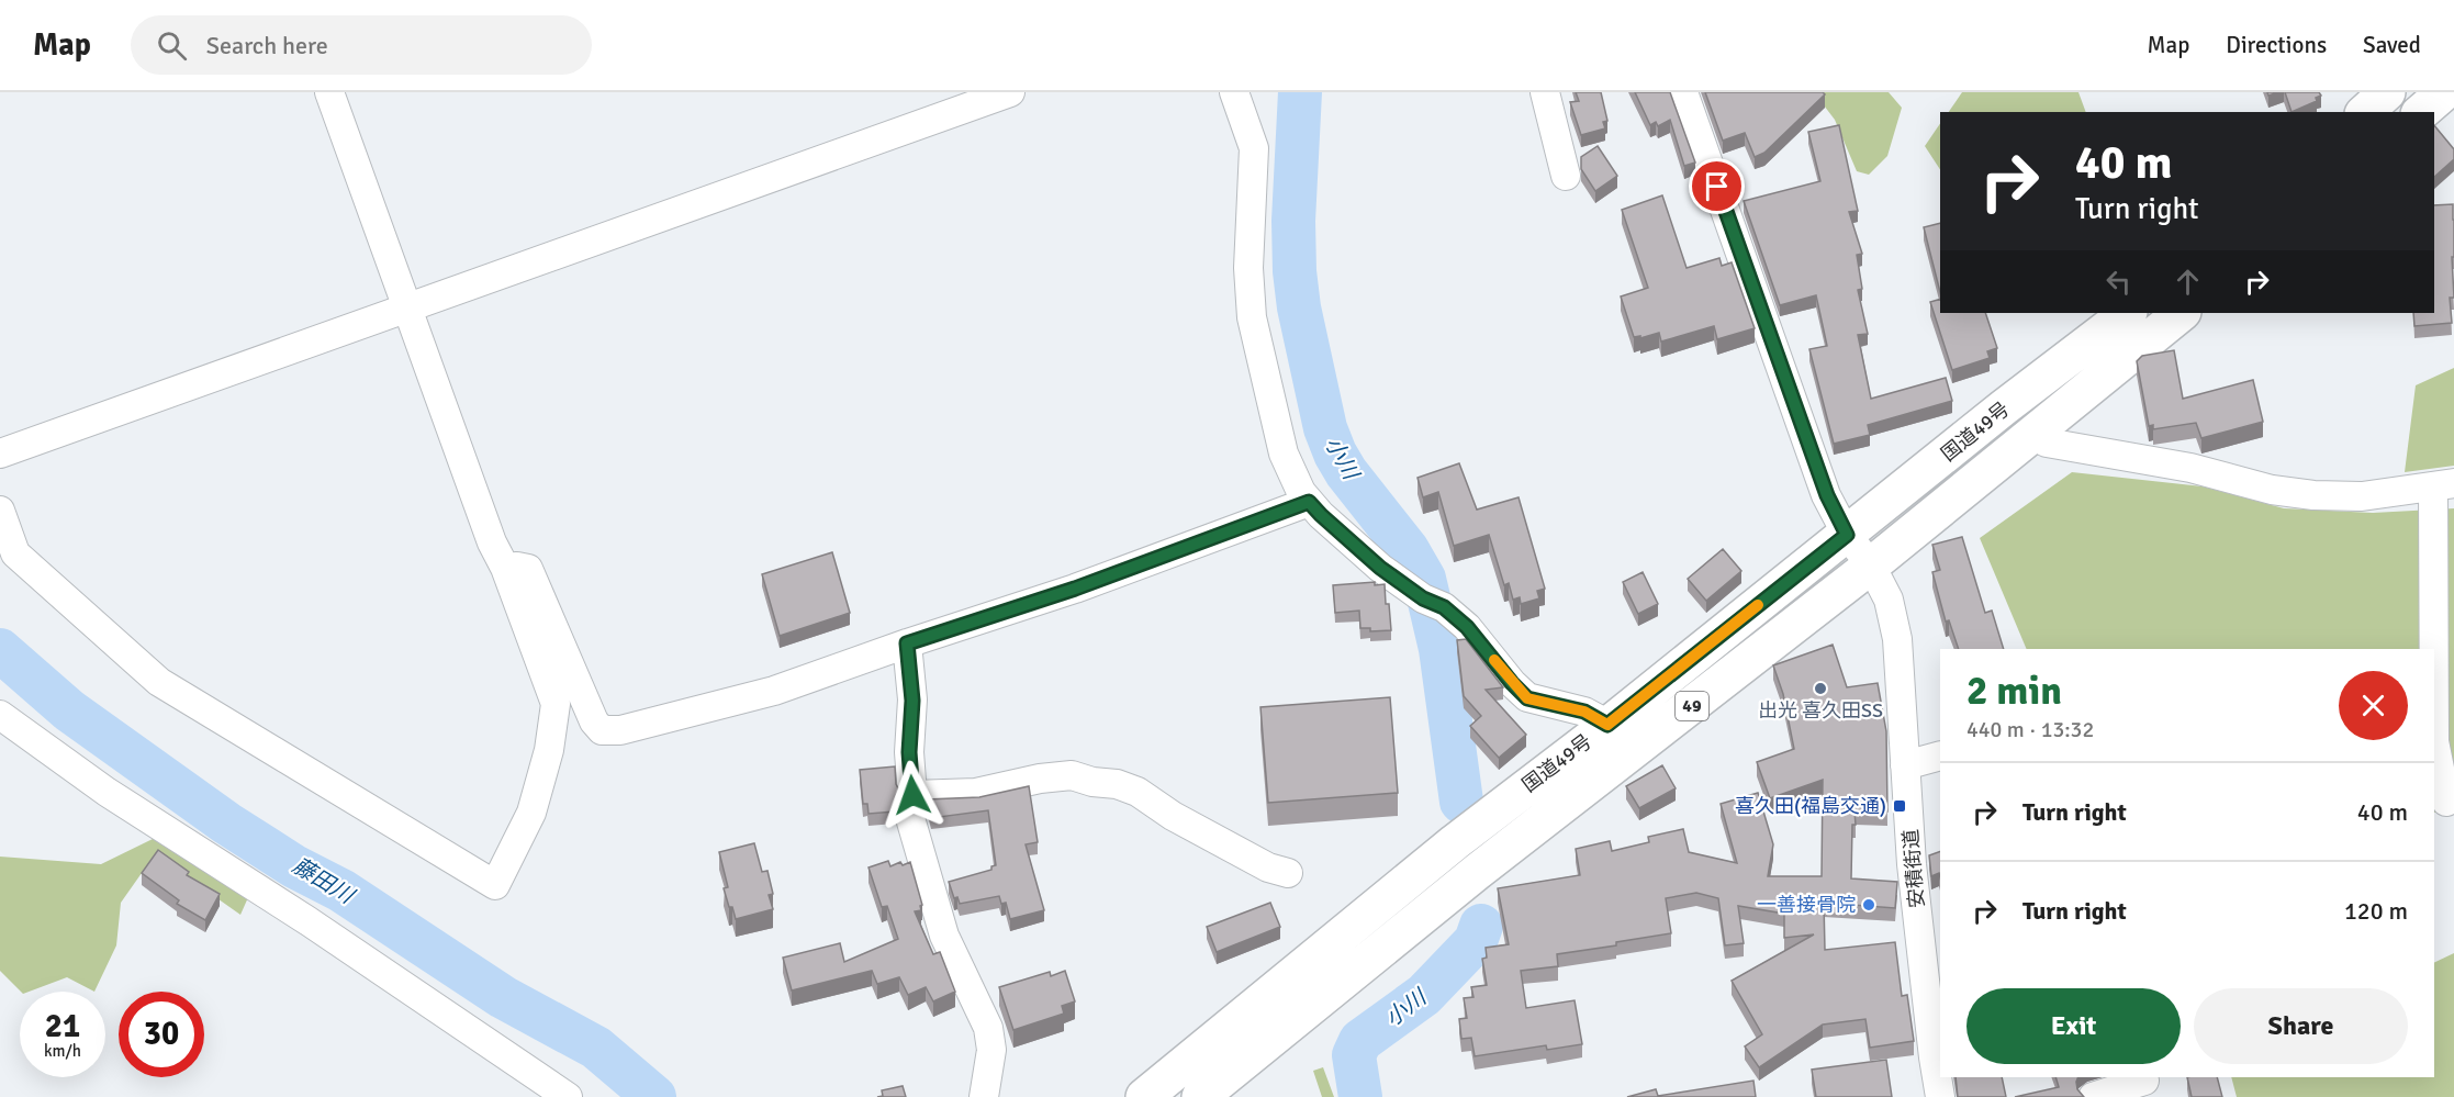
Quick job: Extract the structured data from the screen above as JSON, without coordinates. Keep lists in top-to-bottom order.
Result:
{
  "streets": {
    "highway": ["国道49号", "49"],
    "street": ["安積街道"]
  },
  "crossings": [
    ["国道49号", "安積街道"]
  ],
  "water": ["小川", "藤田川"],
  "places": {
    "other": ["出光 喜久田SS", "一善接骨院"],
    "transit": ["喜久田(福島交通)"]
  },
  "page": {
    "header": "Map",
    "search": "Search here",
    "nav": ["Map", "Directions", "Saved"],
    "turn": ["40 m", "Turn right"],
    "heading": ["2 min", "440 m · 13:32"],
    "list": [
      {
        "name": "Turn right",
        "value": "40 m"
      },
      {
        "name": "Turn right",
        "value": "120 m"
      }
    ],
    "buttons": ["Exit", "Share"],
    "speed": "21 km/h",
    "limit": "30"
  }
}
